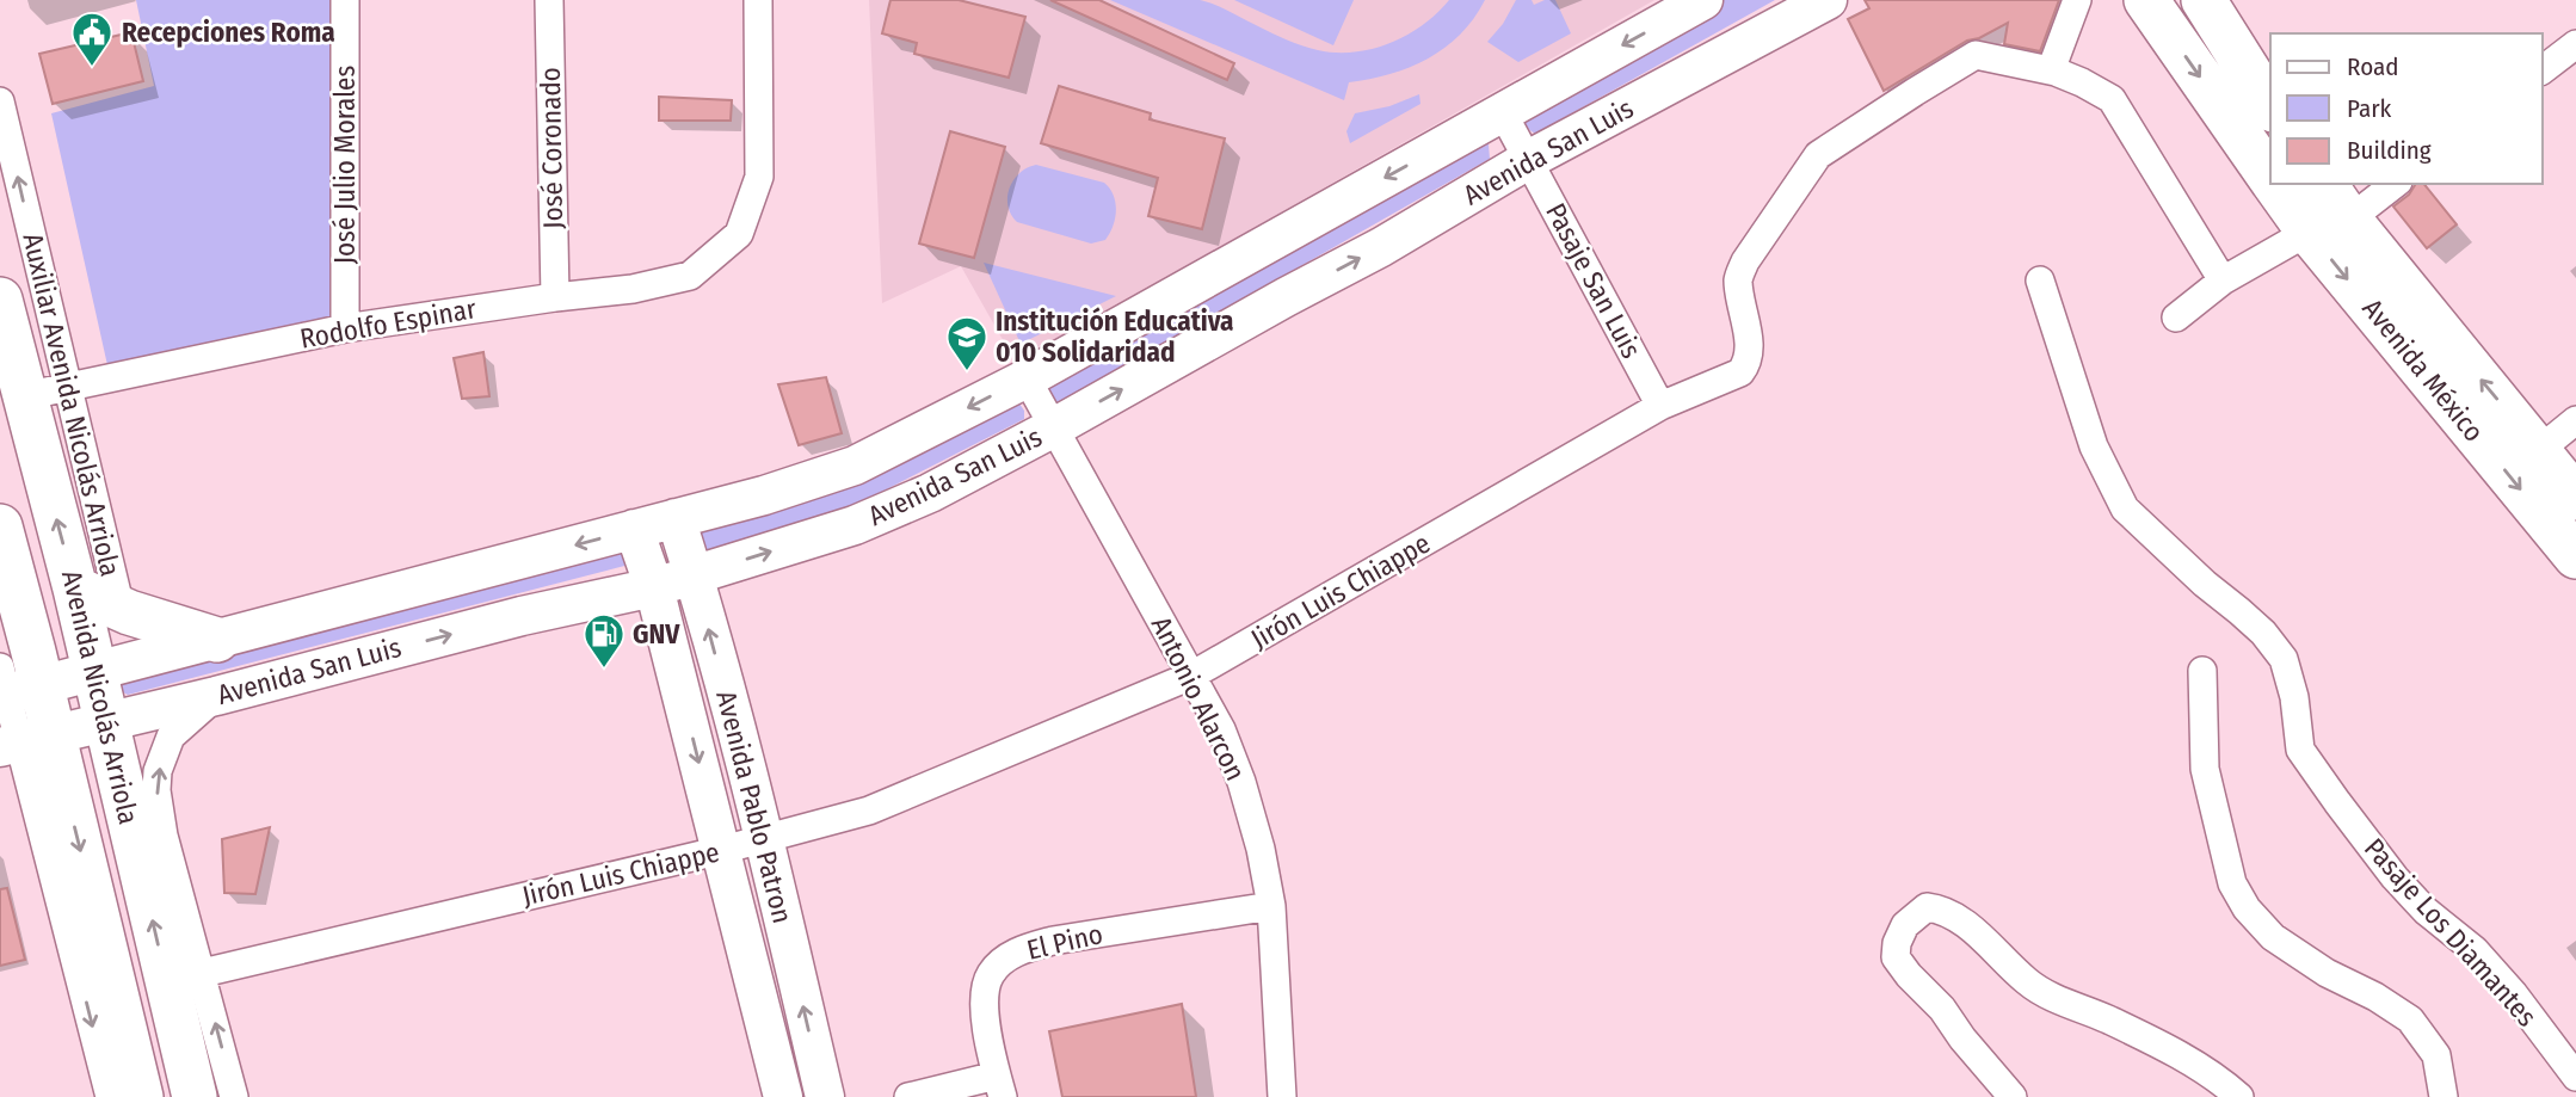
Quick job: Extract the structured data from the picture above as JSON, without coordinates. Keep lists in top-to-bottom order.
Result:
{
  "streets": {
    "main road": [
      "Avenida San Luis",
      "Avenida México",
      "Avenida Nicolás Arriola",
      "Avenida Pablo Patron"
    ],
    "street": [
      "José Coronado",
      "José Julio Morales",
      "Pasaje San Luis",
      "Rodolfo Espinar",
      "Auxiliar Avenida Nicolás Arriola",
      "Jirón Luis Chiappe",
      "Antonio Alarcon",
      "Pasaje Los Diamantes",
      "El Pino"
    ]
  },
  "crossings": [
    ["José Coronado", "Rodolfo Espinar"],
    ["Avenida San Luis", "Pasaje San Luis"],
    ["Avenida San Luis", "Avenida Nicolás Arriola"],
    ["Avenida San Luis", "Antonio Alarcon"],
    ["Avenida San Luis", "Avenida Pablo Patron"],
    ["José Julio Morales", "Rodolfo Espinar"],
    ["Pasaje San Luis", "Jirón Luis Chiappe"],
    ["Rodolfo Espinar", "Auxiliar Avenida Nicolás Arriola"],
    ["Rodolfo Espinar", "Avenida Nicolás Arriola"],
    ["Jirón Luis Chiappe", "Avenida Nicolás Arriola"],
    ["Jirón Luis Chiappe", "Antonio Alarcon"],
    ["Jirón Luis Chiappe", "Avenida Pablo Patron"],
    ["Antonio Alarcon", "El Pino"]
  ],
  "one_way": ["Auxiliar Avenida Nicolás Arriola"],
  "places": {
    "public building": ["Recepciones Roma"],
    "school or university": ["Institución Educativa 010 Solidaridad"],
    "fuel station": ["GNV"]
  },
  "legend": ["Road", "Park", "Building"]
}
